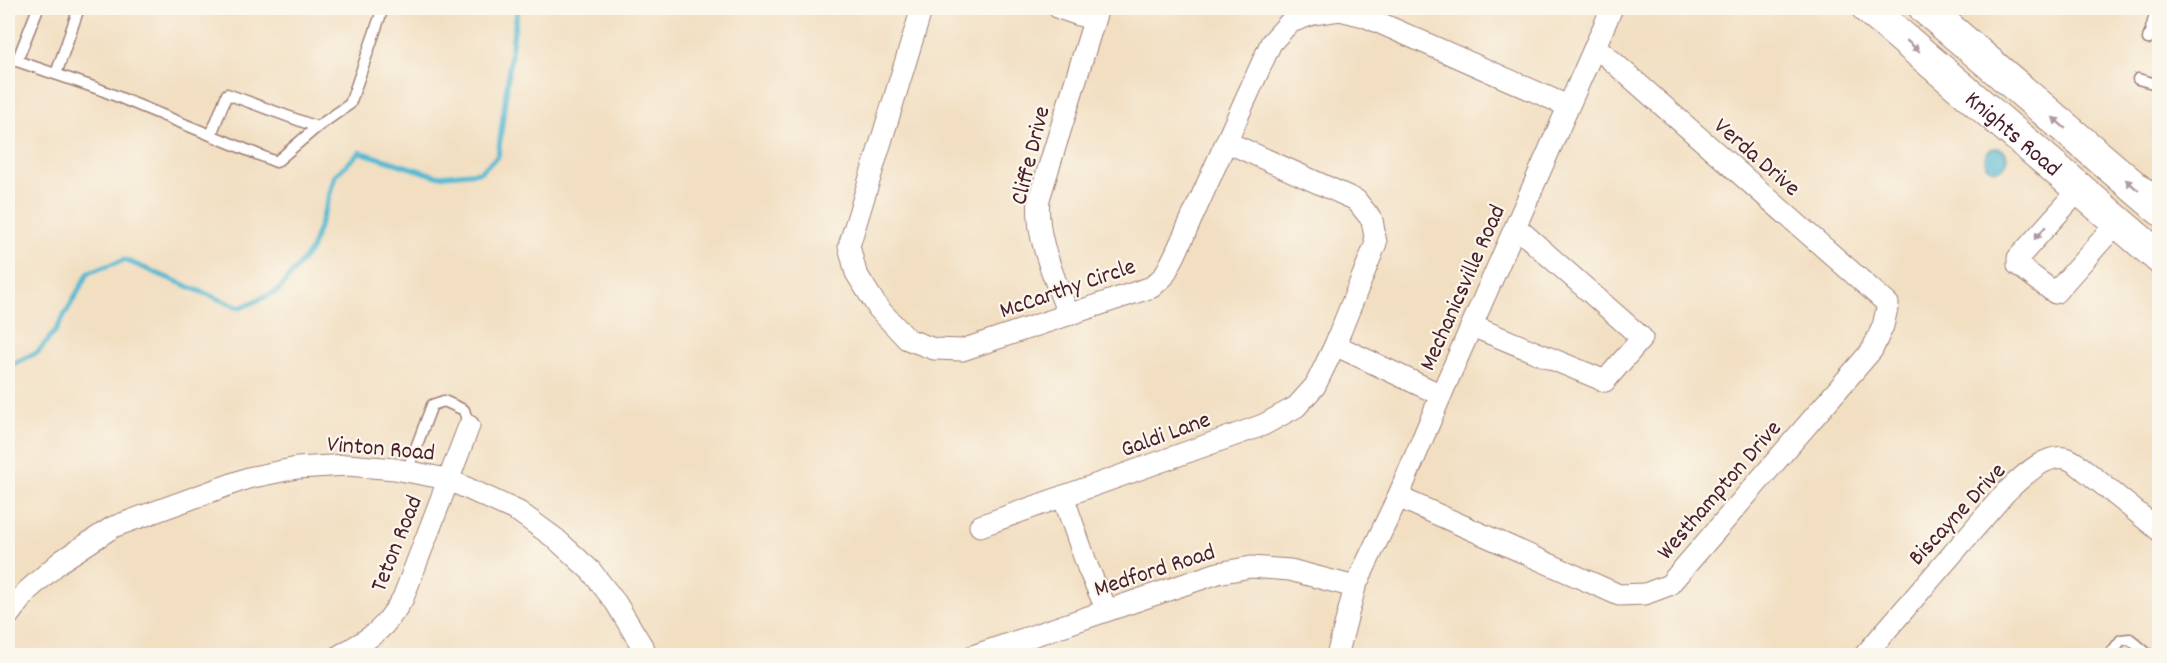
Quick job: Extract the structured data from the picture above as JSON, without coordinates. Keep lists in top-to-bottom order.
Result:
{
  "streets": {
    "main road": ["Knights Road"],
    "street": [
      "Cliffe Drive",
      "Verda Drive",
      "McCarthy Circle",
      "Mechanicsville Road",
      "Galdi Lane",
      "Vinton Road",
      "Westhampton Drive",
      "Biscayne Drive",
      "Teton Road",
      "Medford Road"
    ]
  },
  "crossings": [
    ["Cliffe Drive", "McCarthy Circle"],
    ["Verda Drive", "Mechanicsville Road"],
    ["Verda Drive", "Westhampton Drive"],
    ["McCarthy Circle", "Mechanicsville Road"],
    ["McCarthy Circle", "Galdi Lane"],
    ["Mechanicsville Road", "Westhampton Drive"],
    ["Mechanicsville Road", "Medford Road"],
    ["Vinton Road", "Teton Road"]
  ]
}
